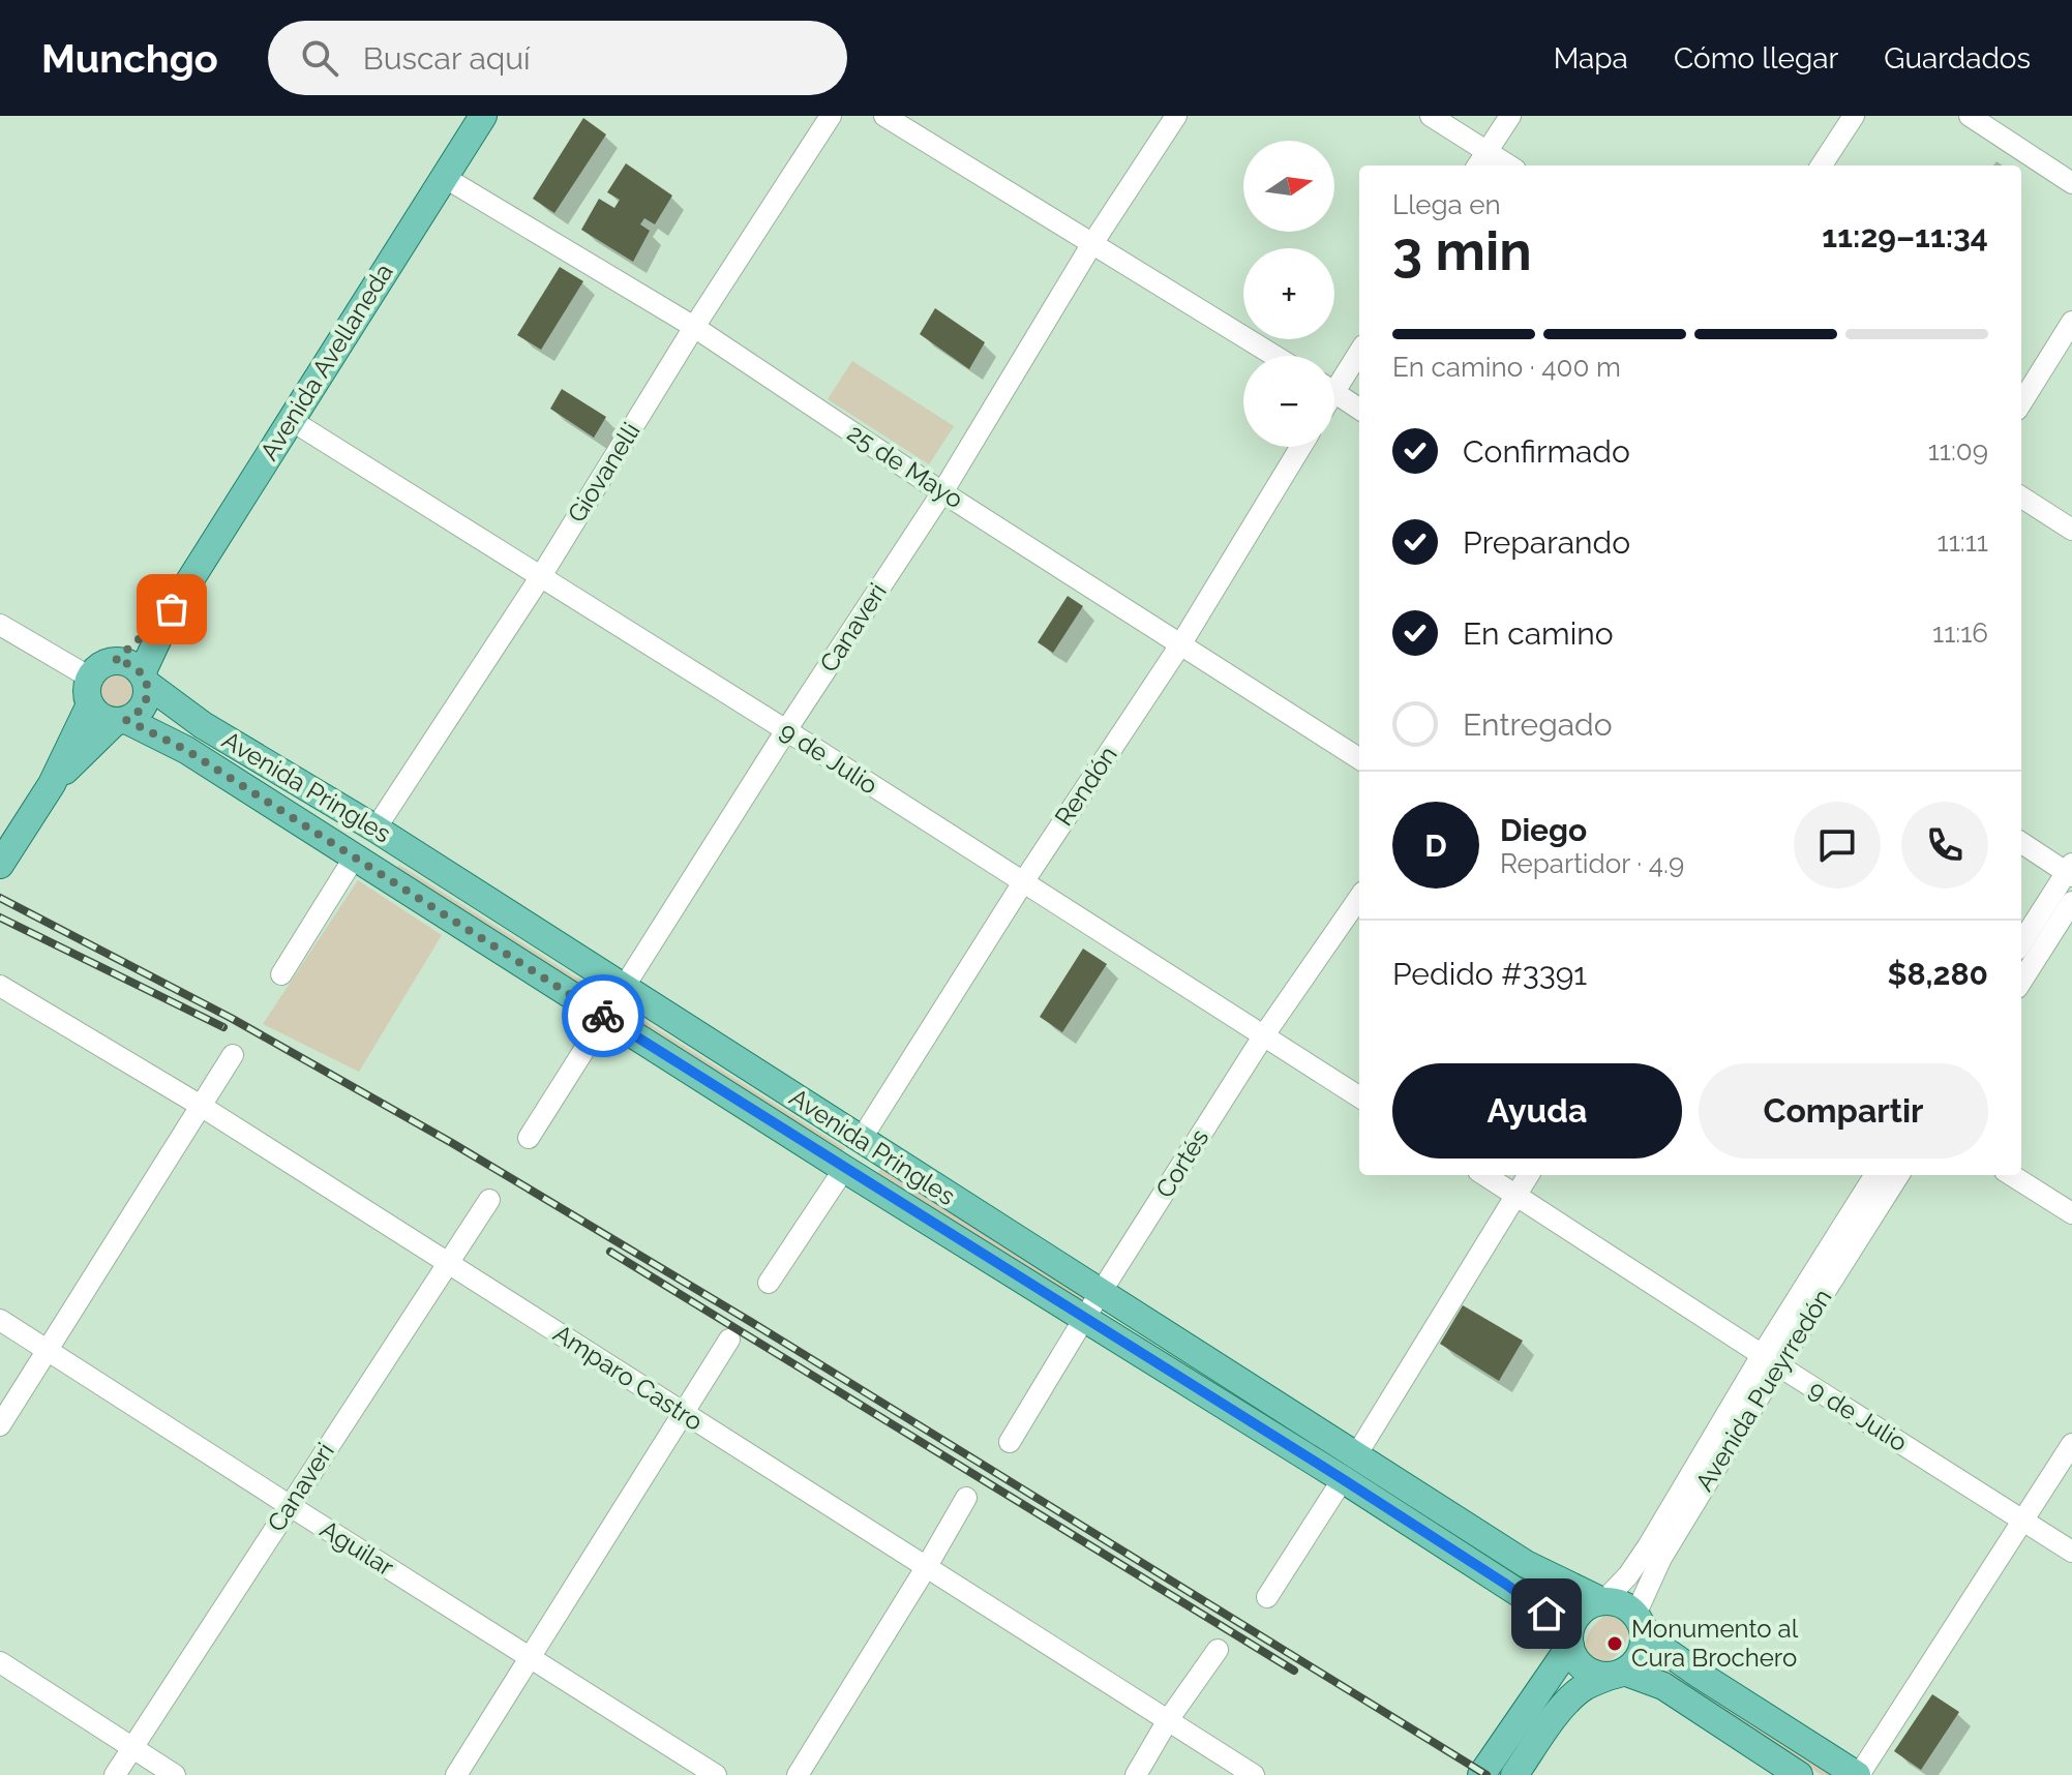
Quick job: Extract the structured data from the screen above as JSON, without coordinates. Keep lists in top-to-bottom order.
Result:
{
  "streets": {
    "main road": ["Avenida Avellaneda", "Avenida Pringles"],
    "street": [
      "25 de Mayo",
      "Giovanelli",
      "Canaveri",
      "9 de Julio",
      "Rendón",
      "Cortés",
      "Amparo Castro",
      "Avenida Pueyrredón",
      "Aguilar"
    ]
  },
  "crossings": [
    ["Avenida Avellaneda", "25 de Mayo"],
    ["Avenida Avellaneda", "9 de Julio"],
    ["Avenida Avellaneda", "Avenida Pringles"],
    ["25 de Mayo", "Giovanelli"],
    ["25 de Mayo", "Canaveri"],
    ["25 de Mayo", "Rendón"],
    ["Giovanelli", "9 de Julio"],
    ["Giovanelli", "Avenida Pringles"],
    ["Canaveri", "9 de Julio"],
    ["Canaveri", "Avenida Pringles"],
    ["Canaveri", "Amparo Castro"],
    ["Canaveri", "Aguilar"],
    ["9 de Julio", "Rendón"],
    ["9 de Julio", "Cortés"],
    ["9 de Julio", "Avenida Pueyrredón"],
    ["Rendón", "Avenida Pringles"],
    ["Avenida Pringles", "Cortés"],
    ["Avenida Pringles", "Avenida Pueyrredón"]
  ],
  "places": ["Monumento al Cura Brochero"],
  "north": "right",
  "page": {
    "header": "Munchgo",
    "search": "Buscar aquí",
    "nav": ["Mapa", "Cómo llegar", "Guardados"],
    "map_buttons": ["+", "−"],
    "heading": ["3 min", "Llega en", "11:29–11:34"],
    "panel": [
      "Diego",
      "Repartidor · 4.9",
      "Pedido #3391",
      "$8,280"
    ],
    "bar": "En camino · 400 m",
    "list": [
      ["Confirmado", "11:09"],
      ["Preparando", "11:11"],
      ["En camino", "11:16"],
      "Entregado"
    ],
    "round": "D",
    "buttons": ["Ayuda", "Compartir"]
  }
}
